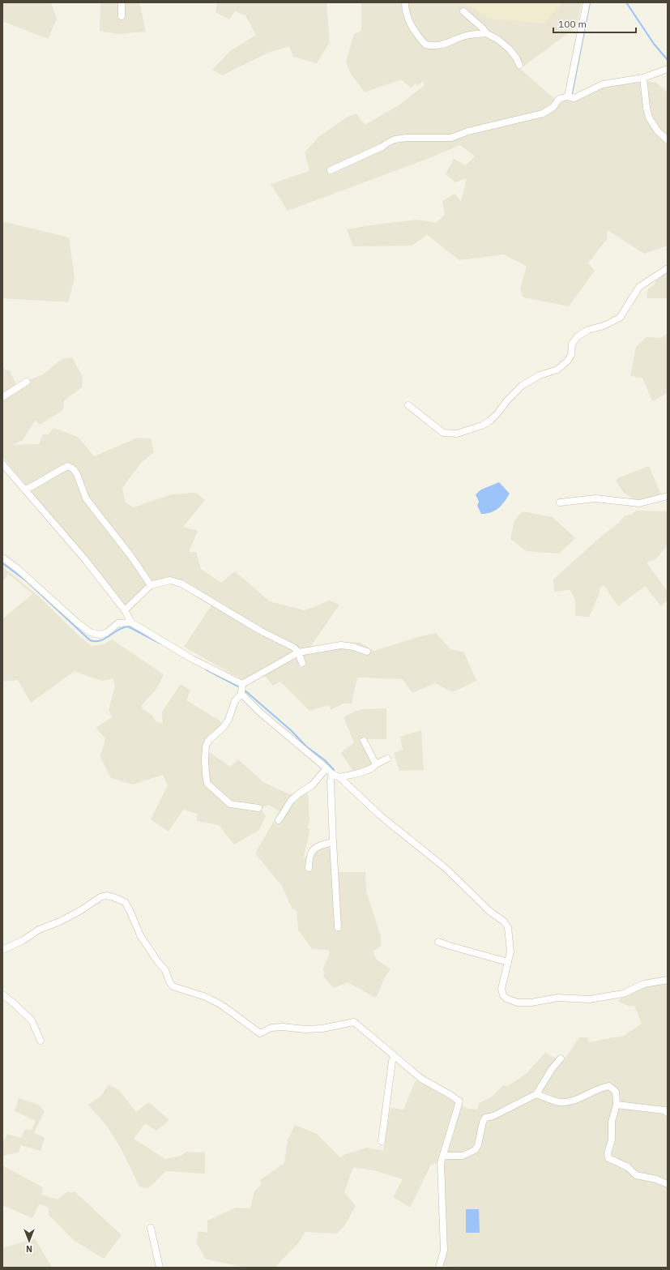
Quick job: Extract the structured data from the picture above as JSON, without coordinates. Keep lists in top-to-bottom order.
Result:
{
  "scale_bar": "100 m",
  "north": "bottom"
}
